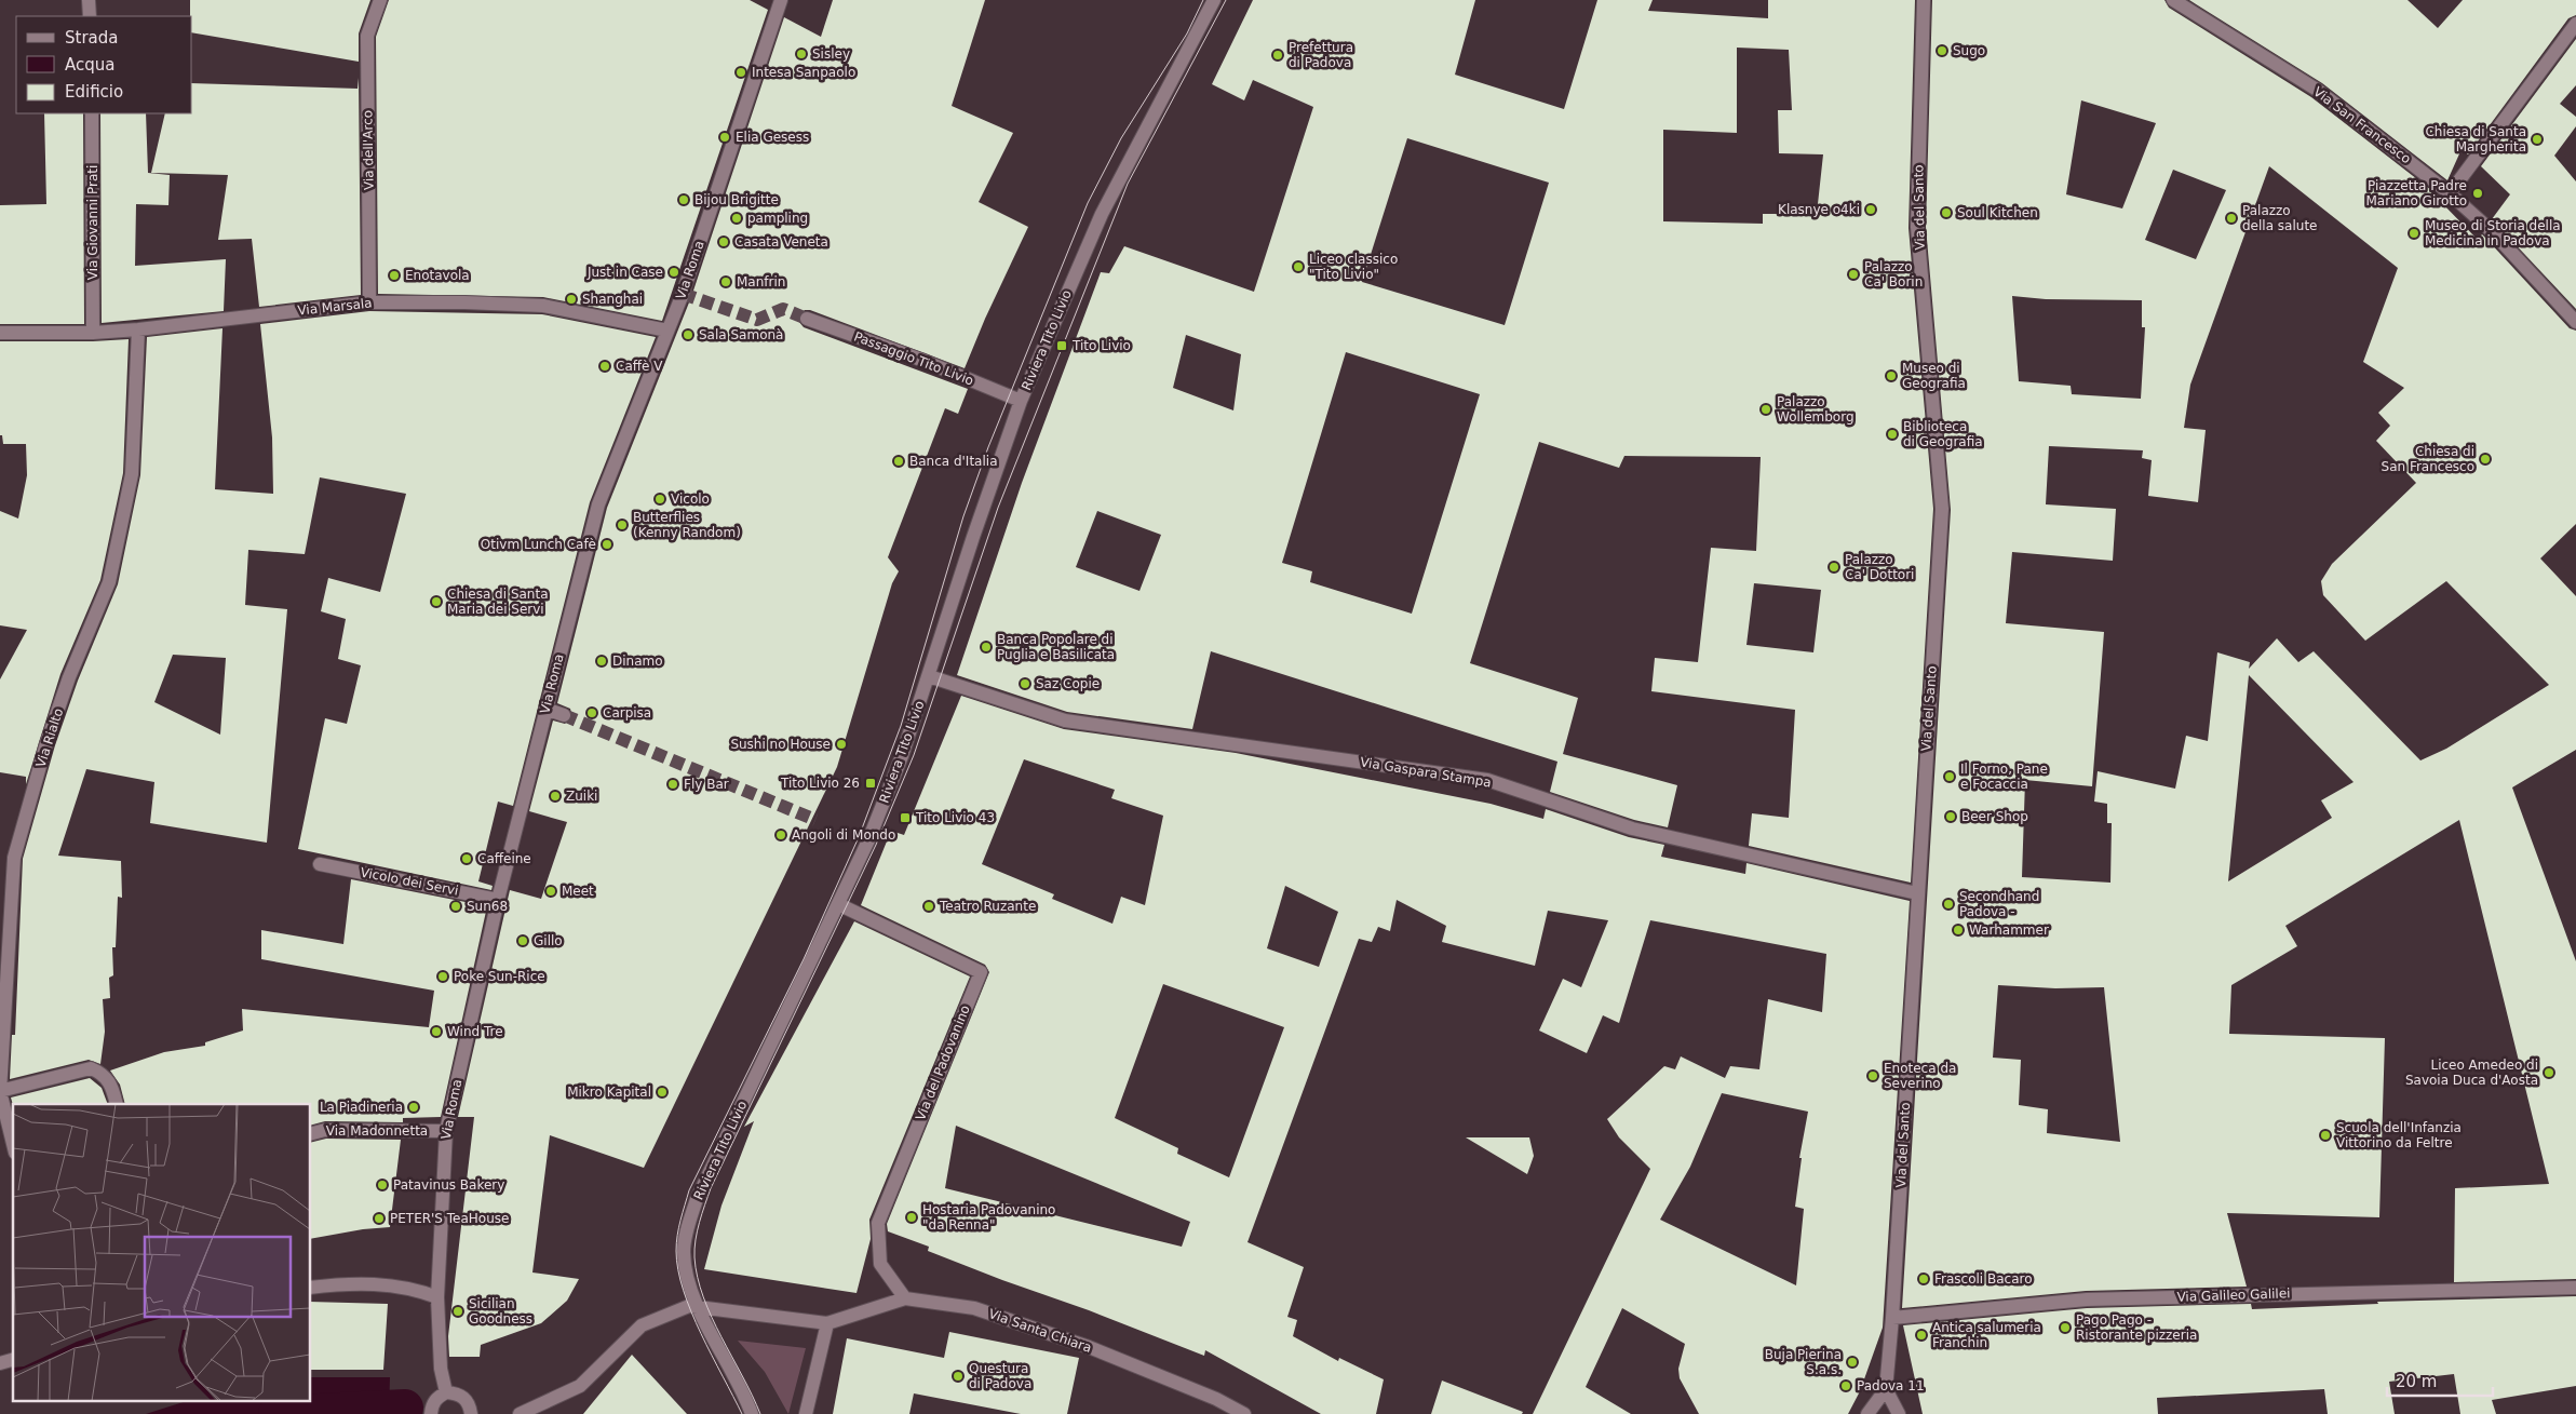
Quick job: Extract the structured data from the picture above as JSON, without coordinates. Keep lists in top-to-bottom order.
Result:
{
  "streets": {
    "street": [
      "Via San Francesco",
      "Via dell'Arco",
      "Via del Santo",
      "Via Giovanni Prati",
      "Via Roma",
      "Via Marsala",
      "Riviera Tito Livio",
      "Passaggio Tito Livio",
      "Via Rialto",
      "Via Gaspara Stampa",
      "Vicolo dei Servi",
      "Via del Padovanino",
      "Via Madonnetta",
      "Via Galileo Galilei",
      "Via Santa Chiara"
    ]
  },
  "crossings": [
    ["Via dell'Arco", "Via Marsala"],
    ["Via del Santo", "Via Gaspara Stampa"],
    ["Via del Santo", "Via Galileo Galilei"],
    ["Via Giovanni Prati", "Via Marsala"],
    ["Via Roma", "Via Marsala"],
    ["Via Roma", "Vicolo dei Servi"],
    ["Via Roma", "Via Madonnetta"],
    ["Via Marsala", "Via Rialto"],
    ["Riviera Tito Livio", "Passaggio Tito Livio"],
    ["Riviera Tito Livio", "Via Gaspara Stampa"],
    ["Riviera Tito Livio", "Via del Padovanino"],
    ["Via del Padovanino", "Via Santa Chiara"]
  ],
  "places": {
    "other": [
      "Sugo",
      "Sisley",
      "Prefettura di Padova",
      "Intesa Sanpaolo",
      "Elia Gesess",
      "Chiesa di Santa Margherita",
      "Piazzetta Padre Mariano Girotto",
      "Bijou Brigitte",
      "Klasnye o4ki",
      "Soul Kitchen",
      "pampling",
      "Palazzo della salute",
      "Museo di Storia della Medicina in Padova",
      "Casata Veneta",
      "Liceo classico \"Tito Livio\"",
      "Just in Case",
      "Palazzo Ca' Borin",
      "Enotavola",
      "Manfrin",
      "Shanghai",
      "Sala Samonà",
      "Caffè V",
      "Museo di Geografia",
      "Palazzo Wollemborg",
      "Biblioteca di Geografia",
      "Chiesa di San Francesco",
      "Banca d'Italia",
      "Vicolo",
      "Butterflies (Kenny Random)",
      "Otivm Lunch Cafè",
      "Palazzo Ca' Dottori",
      "Chiesa di Santa Maria dei Servi",
      "Banca Popolare di Puglia e Basilicata",
      "Dinamo",
      "Saz Copie",
      "Carpisa",
      "Sushi no House",
      "Il Forno, Pane e Focaccia",
      "Fly Bar",
      "Zuiki",
      "Beer Shop",
      "Angoli di Mondo",
      "Caffeine",
      "Meet",
      "Secondhand Padova -",
      "Sun68",
      "Teatro Ruzante",
      "Warhammer",
      "Gillo",
      "Poke Sun-Rice",
      "Wind Tre",
      "Liceo Amedeo di Savoia Duca d'Aosta",
      "Enoteca da Severino",
      "Mikro Kapital",
      "La Piadineria",
      "Scuola dell'Infanzia Vittorino da Feltre",
      "Patavinus Bakery",
      "Hostaria Padovanino \"da Renna\"",
      "PETER'S TeaHouse",
      "Frascoli Bacaro",
      "Sicilian Goodness",
      "Pago Pago - Ristorante pizzeria",
      "Antica salumeria Franchin",
      "Buja Pierina S.a.s.",
      "Questura di Padova",
      "Padova 11"
    ],
    "transit": ["Tito Livio", "Tito Livio 26", "Tito Livio 43"]
  },
  "legend": ["Strada", "Acqua", "Edificio"],
  "scale_bar": "20 m"
}
